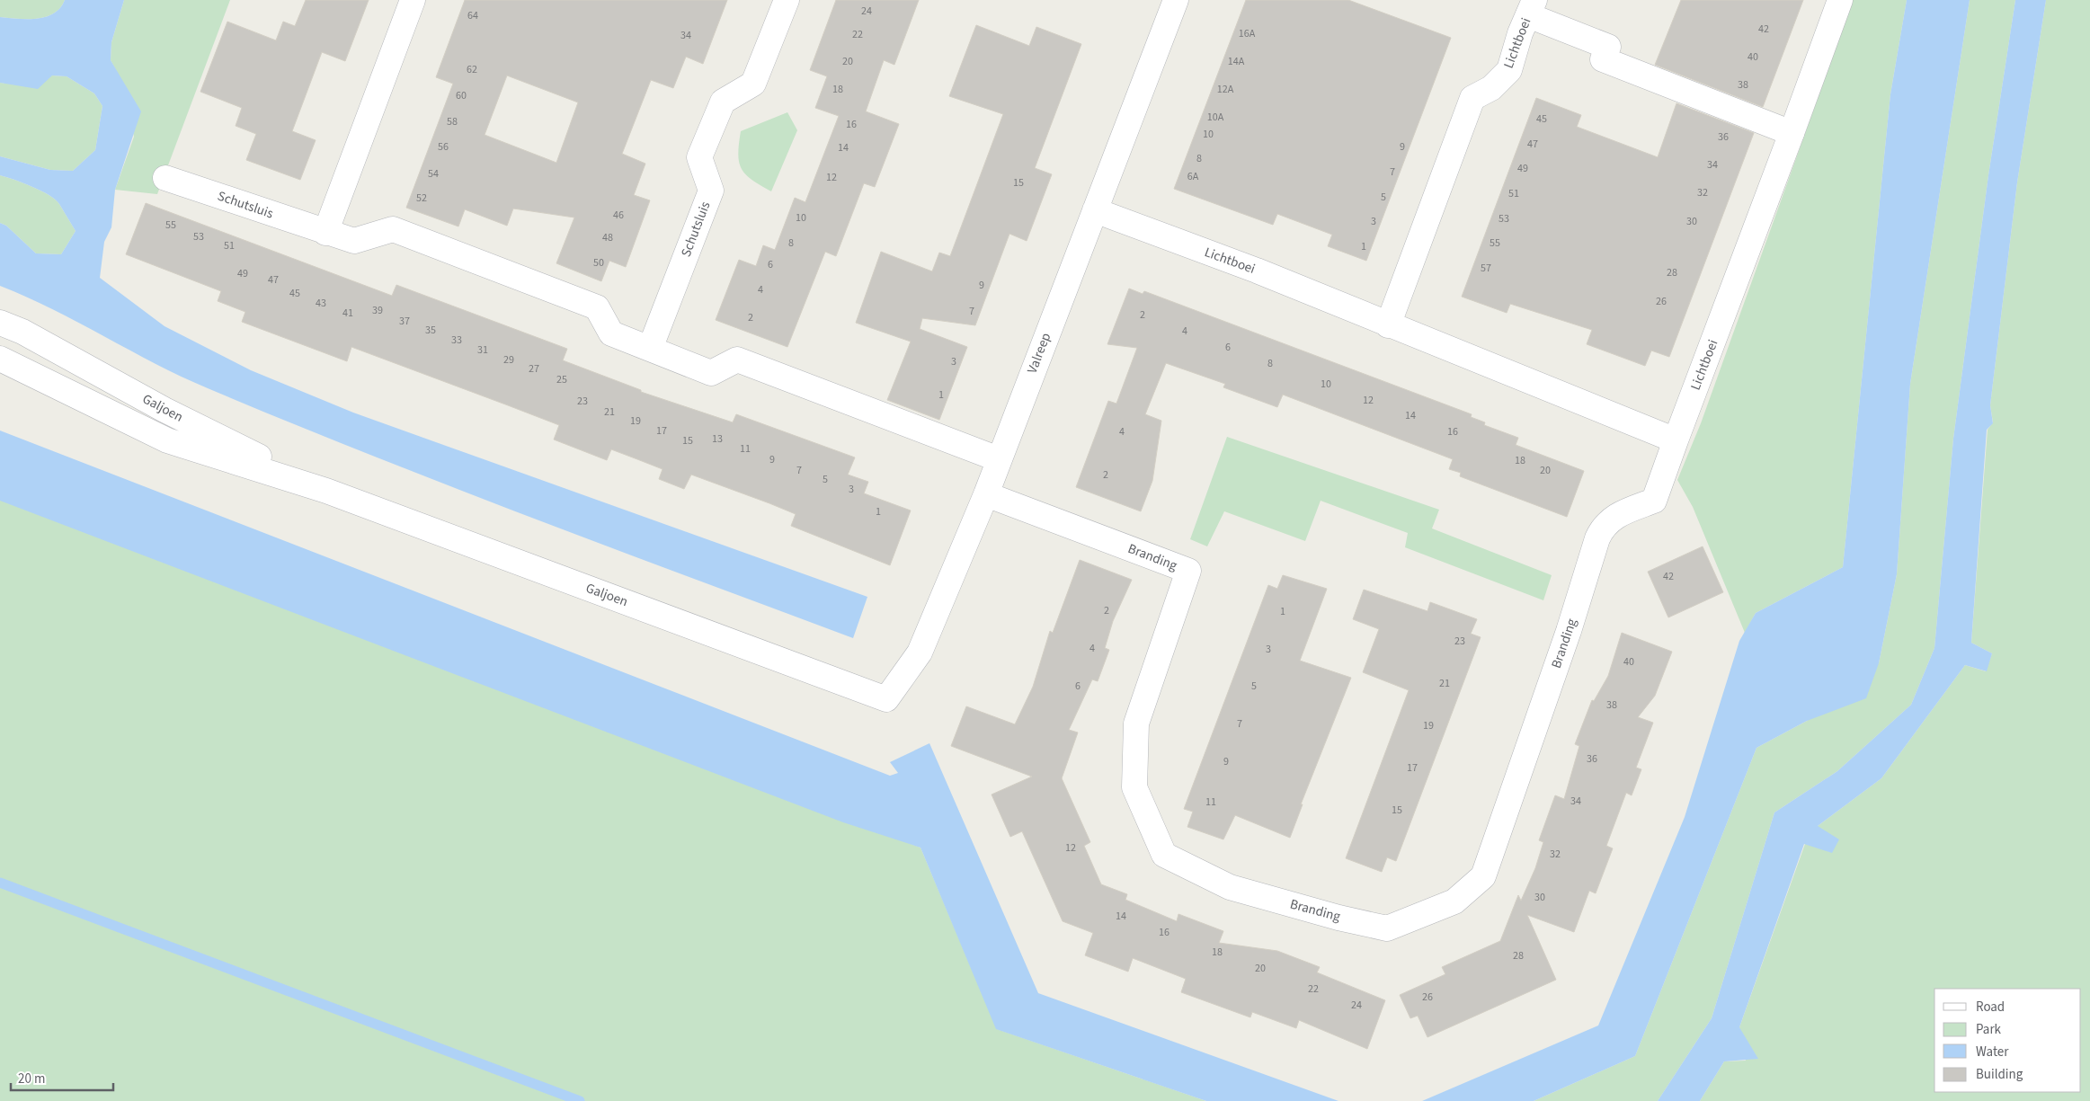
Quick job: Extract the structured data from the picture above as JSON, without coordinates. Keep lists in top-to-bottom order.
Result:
{
  "streets": {
    "street": [
      "Lichtboei",
      "Schutsluis",
      "Valreep",
      "Galjoen",
      "Branding"
    ]
  },
  "crossings": [
    ["Lichtboei", "Valreep"],
    ["Lichtboei", "Branding"],
    ["Schutsluis", "Valreep"],
    ["Valreep", "Galjoen"],
    ["Valreep", "Branding"]
  ],
  "house_numbers": [
    "24",
    "64",
    "42",
    "16A",
    "22",
    "34",
    "40",
    "20",
    "14A",
    "62",
    "38",
    "18",
    "12A",
    "60",
    "10A",
    "45",
    "58",
    "16",
    "10",
    "36",
    "47",
    "56",
    "9",
    "14",
    "8",
    "34",
    "49",
    "7",
    "54",
    "6A",
    "12",
    "15",
    "32",
    "51",
    "5",
    "52",
    "46",
    "10",
    "53",
    "3",
    "30",
    "55",
    "53",
    "48",
    "8",
    "55",
    "51",
    "1",
    "50",
    "6",
    "57",
    "28",
    "49",
    "47",
    "9",
    "4",
    "45",
    "26",
    "43",
    "39",
    "7",
    "41",
    "2",
    "2",
    "37",
    "35",
    "4",
    "33",
    "6",
    "31",
    "29",
    "3",
    "8",
    "27",
    "25",
    "10",
    "1",
    "12",
    "23",
    "21",
    "14",
    "19",
    "17",
    "4",
    "16",
    "13",
    "15",
    "11",
    "9",
    "18",
    "7",
    "20",
    "2",
    "5",
    "3",
    "1",
    "42",
    "2",
    "1",
    "23",
    "4",
    "3",
    "40",
    "21",
    "6",
    "5",
    "38",
    "7",
    "19",
    "36",
    "9",
    "17",
    "34",
    "11",
    "15",
    "12",
    "32",
    "30",
    "14",
    "16",
    "18",
    "28",
    "20",
    "22",
    "26",
    "24"
  ],
  "legend": [
    "Road",
    "Park",
    "Water",
    "Building"
  ],
  "scale_bar": "20 m"
}
